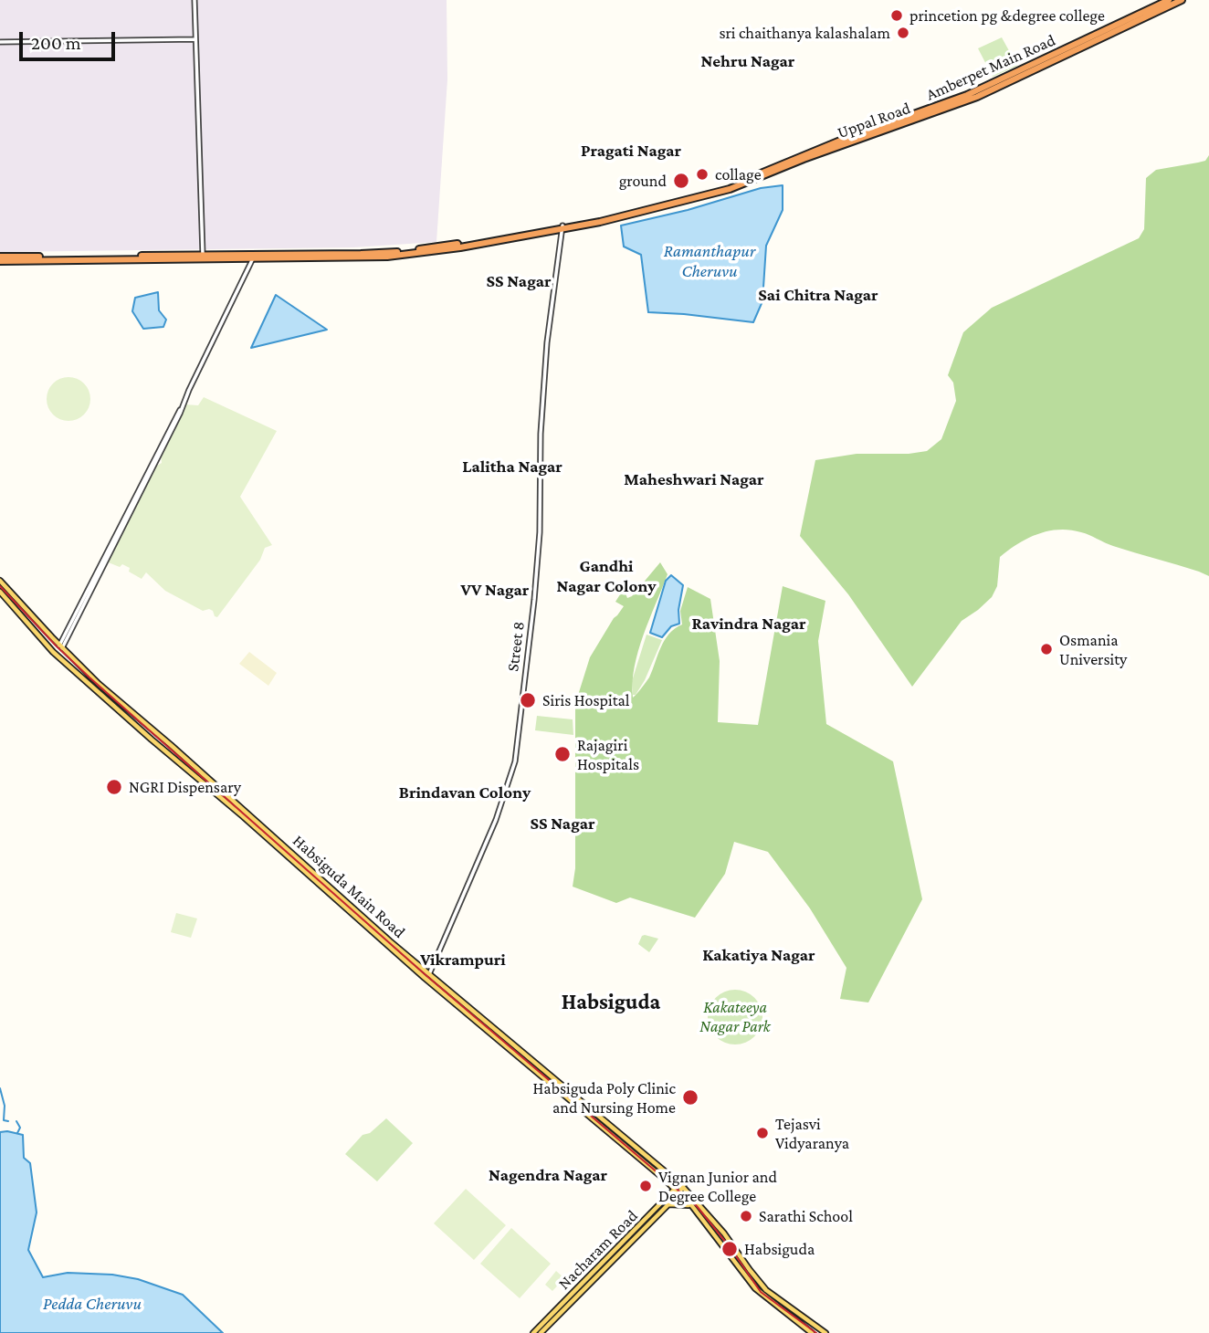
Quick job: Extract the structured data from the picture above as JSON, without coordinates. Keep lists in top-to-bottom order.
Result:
{
  "streets": {
    "highway": ["Amberpet Main Road", "Uppal Road"],
    "main road": ["Habsiguda Main Road", "Nacharam Road"],
    "street": ["Street 8"]
  },
  "crossings": [
    ["Amberpet Main Road", "Uppal Road"],
    ["Uppal Road", "Street 8"],
    ["Street 8", "Habsiguda Main Road"],
    ["Habsiguda Main Road", "Nacharam Road"]
  ],
  "districts": [
    "Nehru Nagar",
    "Pragati Nagar",
    "SS Nagar",
    "Sai Chitra Nagar",
    "Lalitha Nagar",
    "Maheshwari Nagar",
    "Gandhi Nagar Colony",
    "VV Nagar",
    "Ravindra Nagar",
    "Brindavan Colony",
    "SS Nagar",
    "Kakatiya Nagar",
    "Vikrampuri",
    "Habsiguda",
    "Nagendra Nagar"
  ],
  "water": ["Ramanthapur Cheruvu", "Pedda Cheruvu"],
  "parks": ["Kakateeya Nagar Park"],
  "places": [
    "princetion pg &degree college",
    "sri chaithanya kalashalam",
    "collage",
    "ground",
    "Osmania University",
    "Siris Hospital",
    "Rajagiri Hospitals",
    "NGRI Dispensary",
    "Habsiguda Poly Clinic and Nursing Home",
    "Tejasvi Vidyaranya",
    "Vignan Junior and Degree College",
    "Sarathi School",
    "Habsiguda"
  ],
  "scale_bar": "200 m"
}
